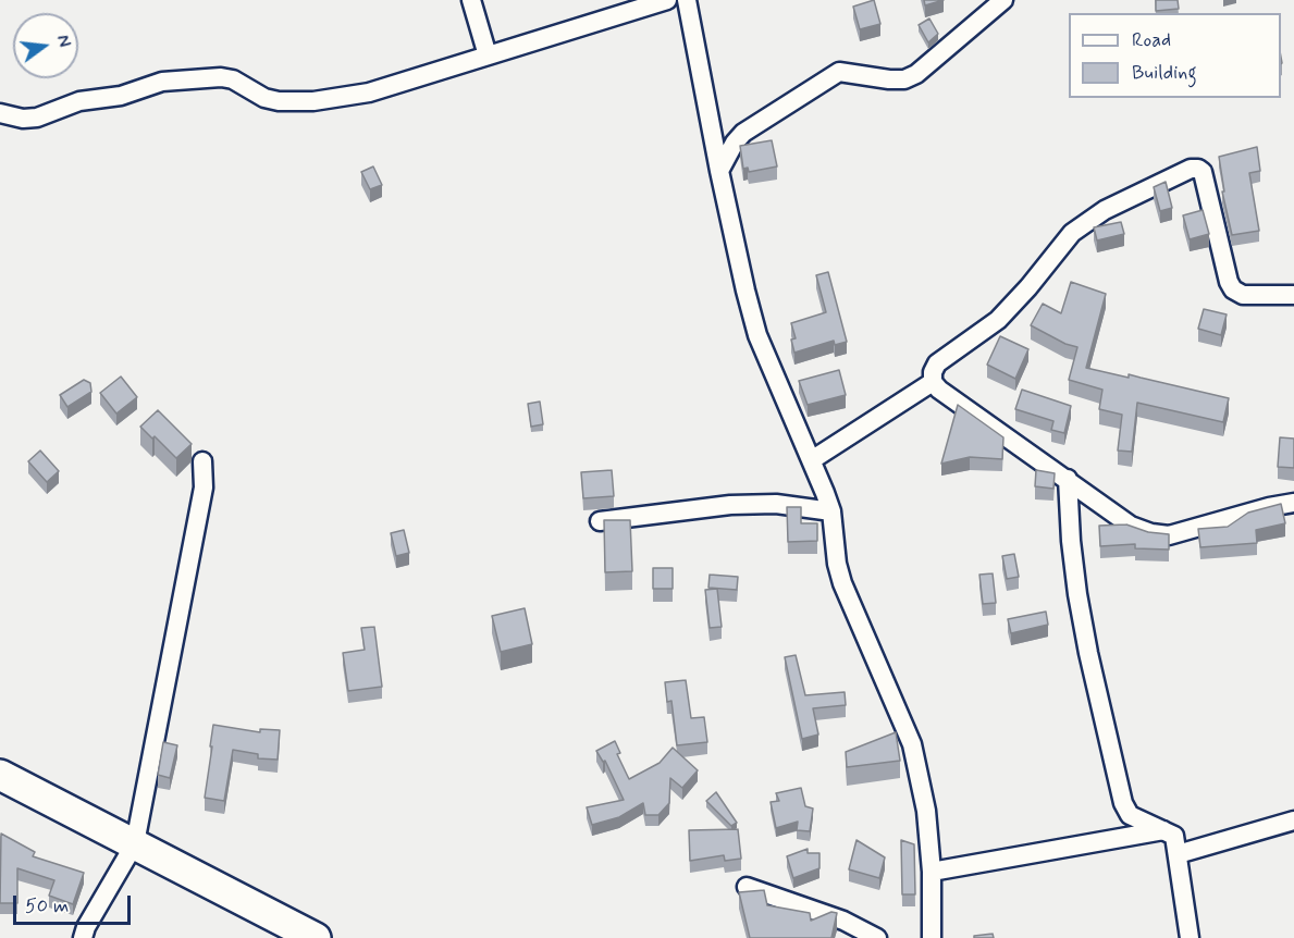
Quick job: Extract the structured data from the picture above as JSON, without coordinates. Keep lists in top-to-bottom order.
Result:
{
  "legend": ["Road", "Building"],
  "scale_bar": "50 m",
  "north": "right"
}
